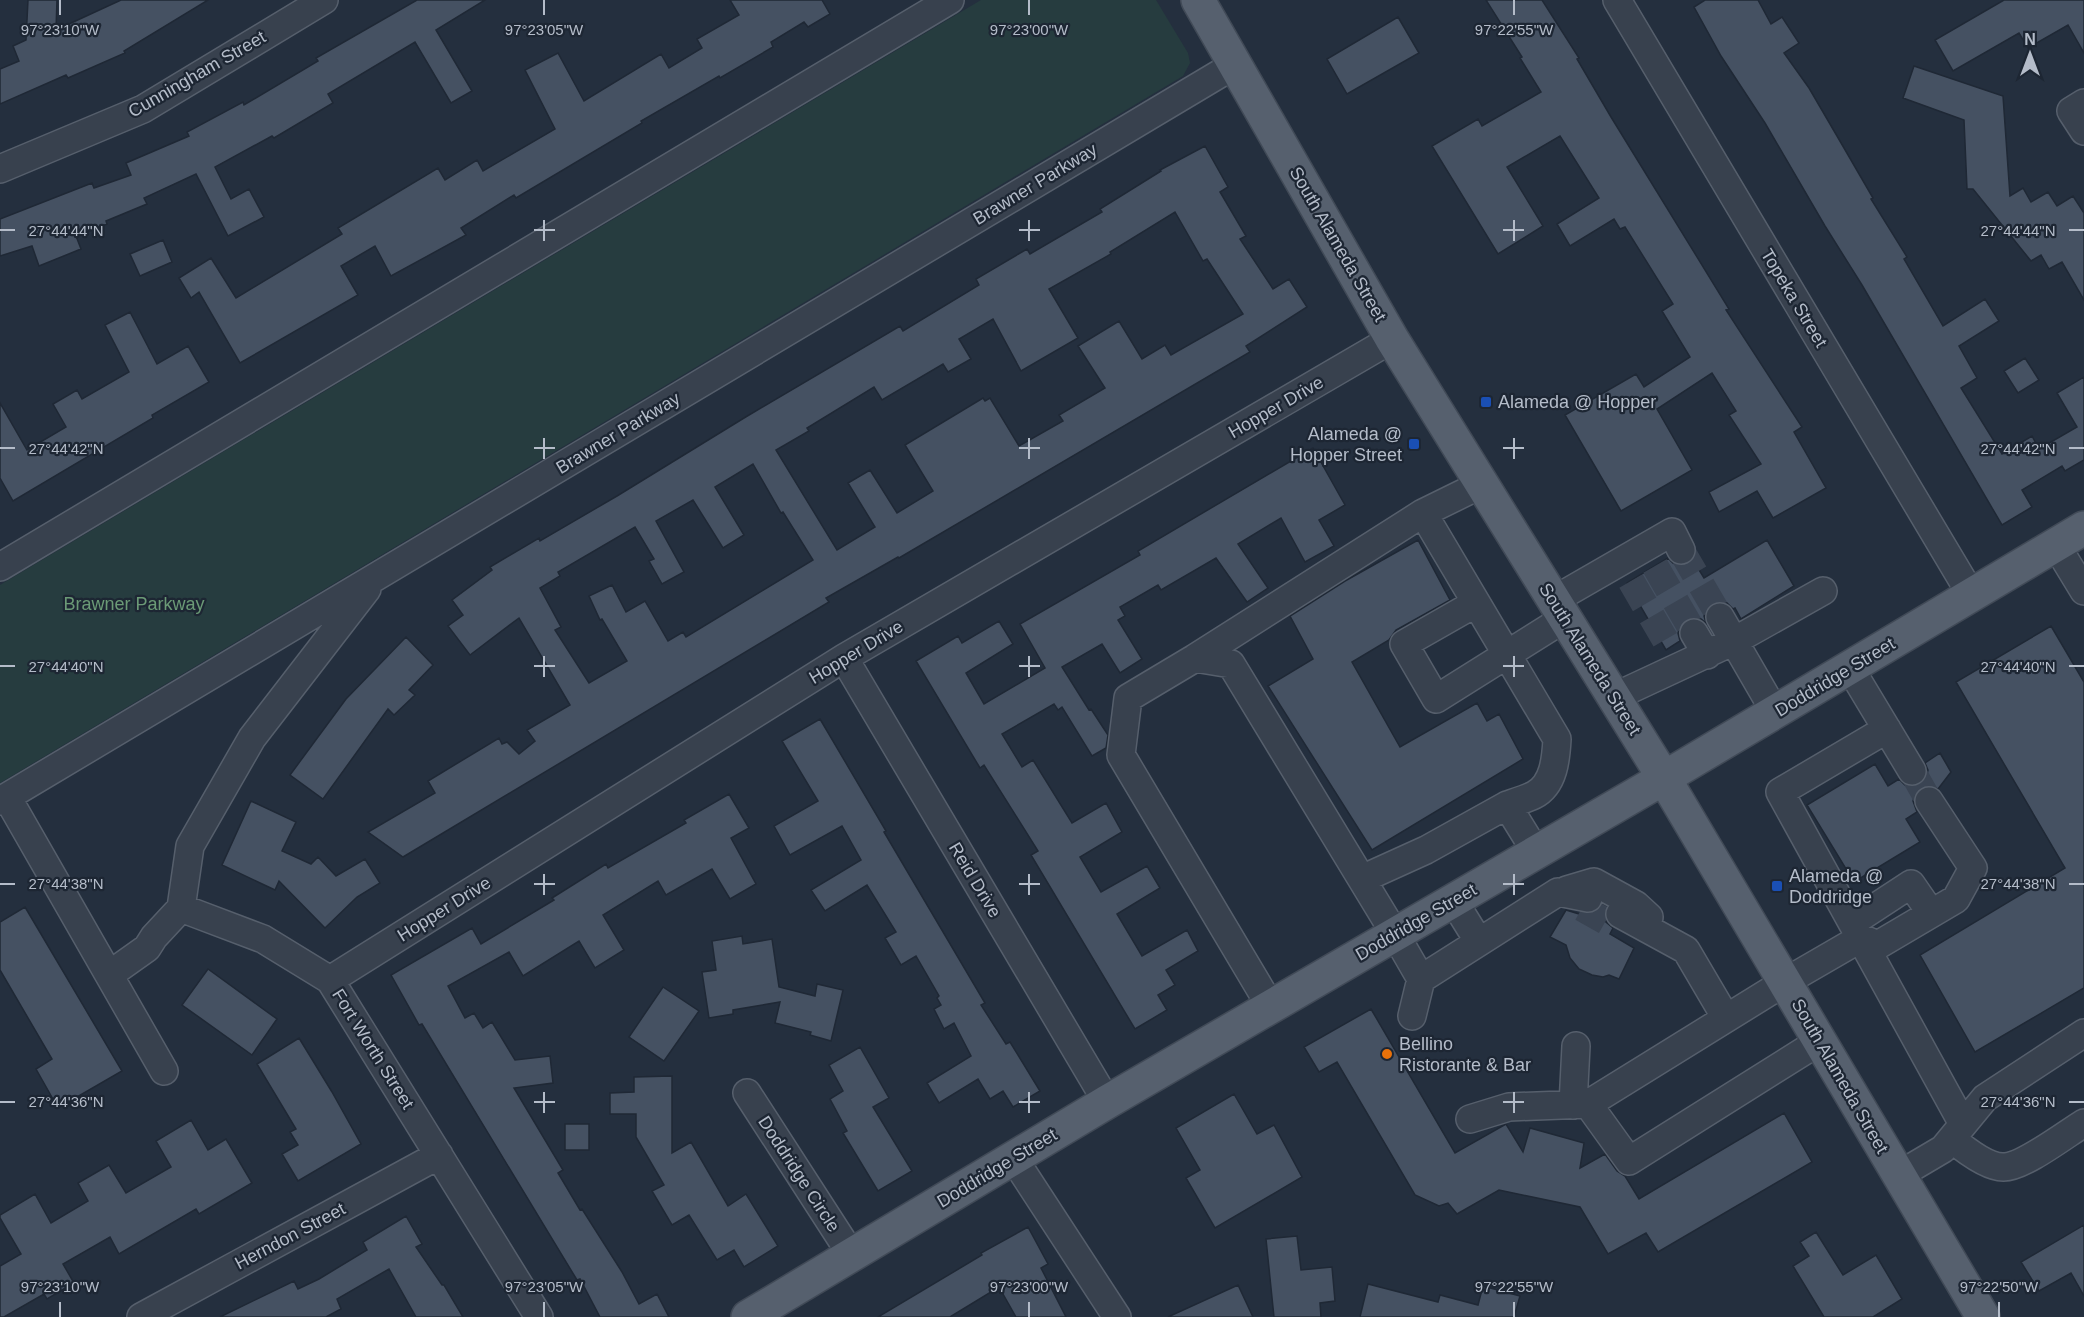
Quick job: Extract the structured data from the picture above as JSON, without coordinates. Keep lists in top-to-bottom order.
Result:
{
  "streets": {
    "main road": ["South Alameda Street", "Doddridge Street"],
    "street": [
      "Cunningham Street",
      "Brawner Parkway",
      "Topeka Street",
      "Hopper Drive",
      "Reid Drive",
      "Fort Worth Street",
      "Doddridge Circle",
      "Herndon Street"
    ]
  },
  "crossings": [
    ["Brawner Parkway", "South Alameda Street"],
    ["South Alameda Street", "Hopper Drive"],
    ["South Alameda Street", "Doddridge Street"],
    ["Topeka Street", "Doddridge Street"],
    ["Hopper Drive", "Reid Drive"],
    ["Hopper Drive", "Fort Worth Street"],
    ["Doddridge Street", "Reid Drive"],
    ["Doddridge Street", "Doddridge Circle"],
    ["Fort Worth Street", "Herndon Street"]
  ],
  "parks": ["Brawner Parkway"],
  "places": {
    "transit": ["Alameda @ Hopper", "Alameda @ Hopper Street", "Alameda @ Doddridge"],
    "other": ["Bellino Ristorante & Bar"]
  },
  "north": "top",
  "coordinates": [
    "97°23'10\"W",
    "97°23'05\"W",
    "97°23'00\"W",
    "97°22'55\"W",
    "27°44'44\"N",
    "27°44'42\"N",
    "27°44'40\"N",
    "27°44'38\"N",
    "27°44'36\"N",
    "97°22'50\"W"
  ]
}
